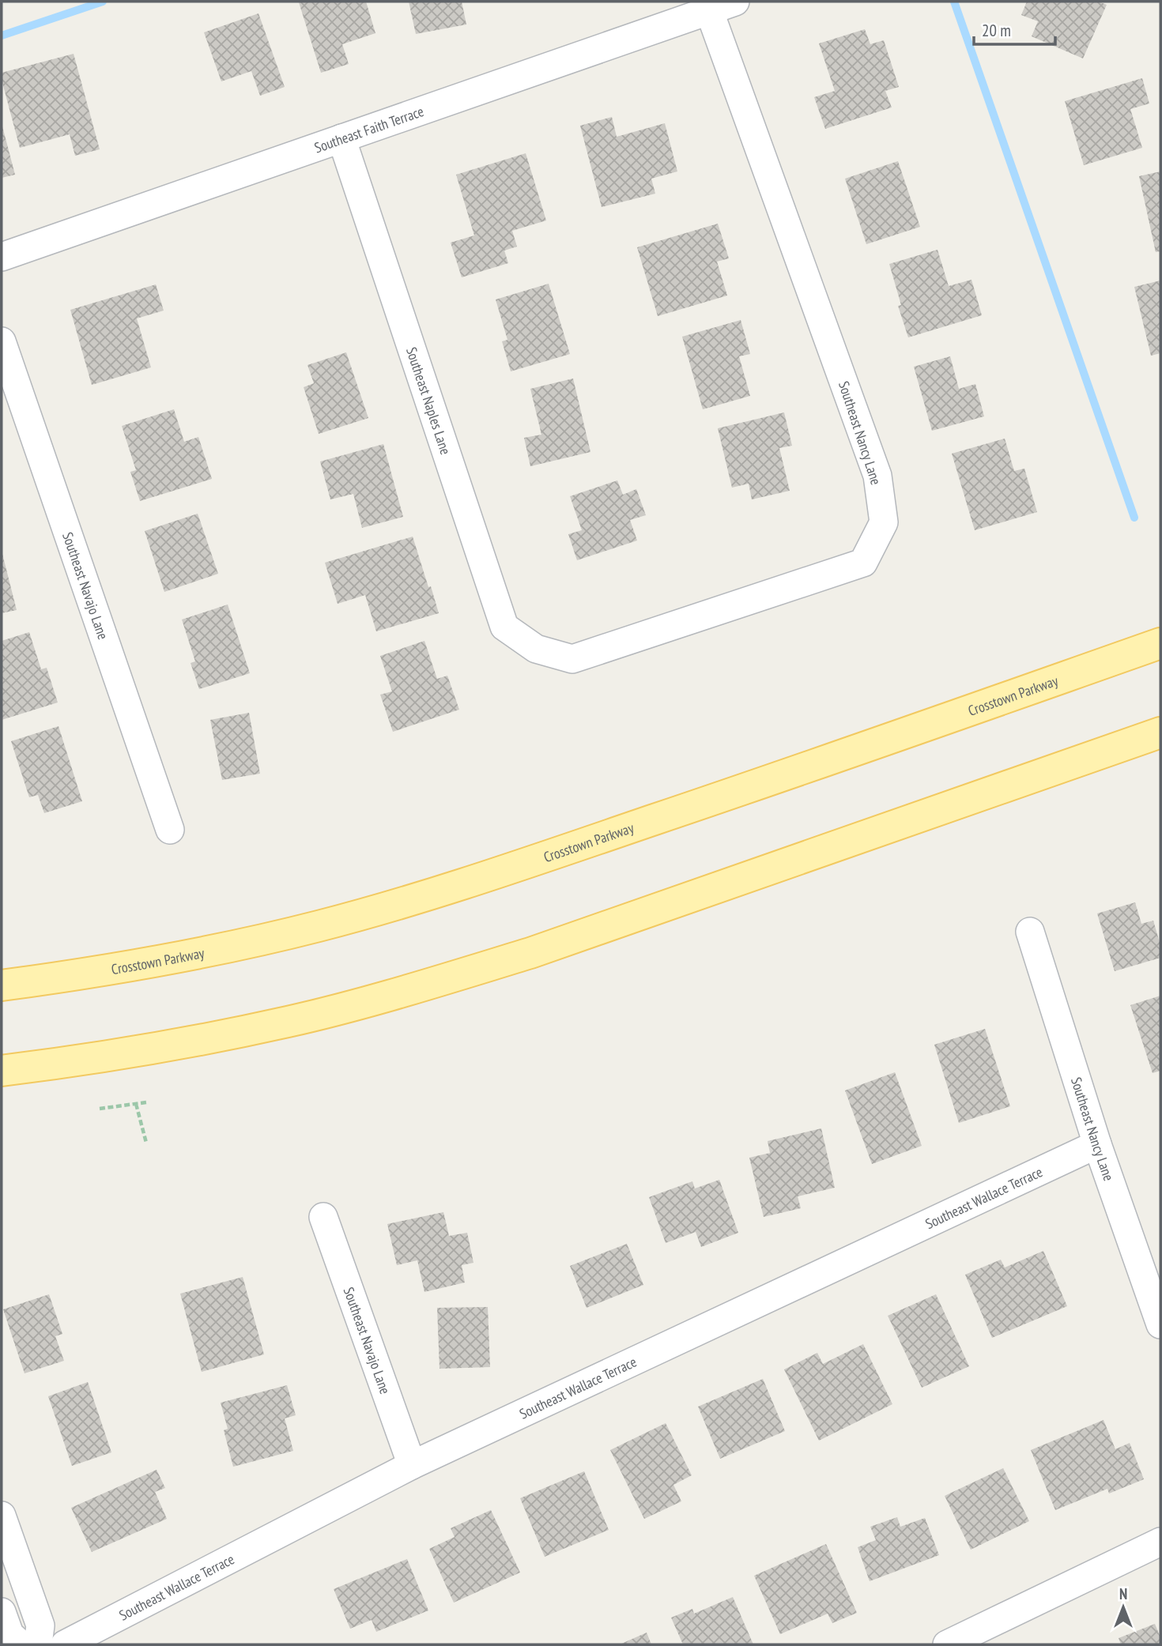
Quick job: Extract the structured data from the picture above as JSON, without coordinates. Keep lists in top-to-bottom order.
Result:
{
  "streets": {
    "main road": ["Crosstown Parkway"],
    "street": [
      "Southeast Faith Terrace",
      "Southeast Naples Lane",
      "Southeast Nancy Lane",
      "Southeast Navajo Lane",
      "Southeast Wallace Terrace"
    ]
  },
  "crossings": [
    ["Southeast Faith Terrace", "Southeast Naples Lane"],
    ["Southeast Faith Terrace", "Southeast Nancy Lane"],
    ["Southeast Naples Lane", "Southeast Nancy Lane"],
    ["Southeast Nancy Lane", "Southeast Wallace Terrace"],
    ["Southeast Navajo Lane", "Southeast Wallace Terrace"]
  ],
  "scale_bar": "20 m",
  "north": "top"
}
